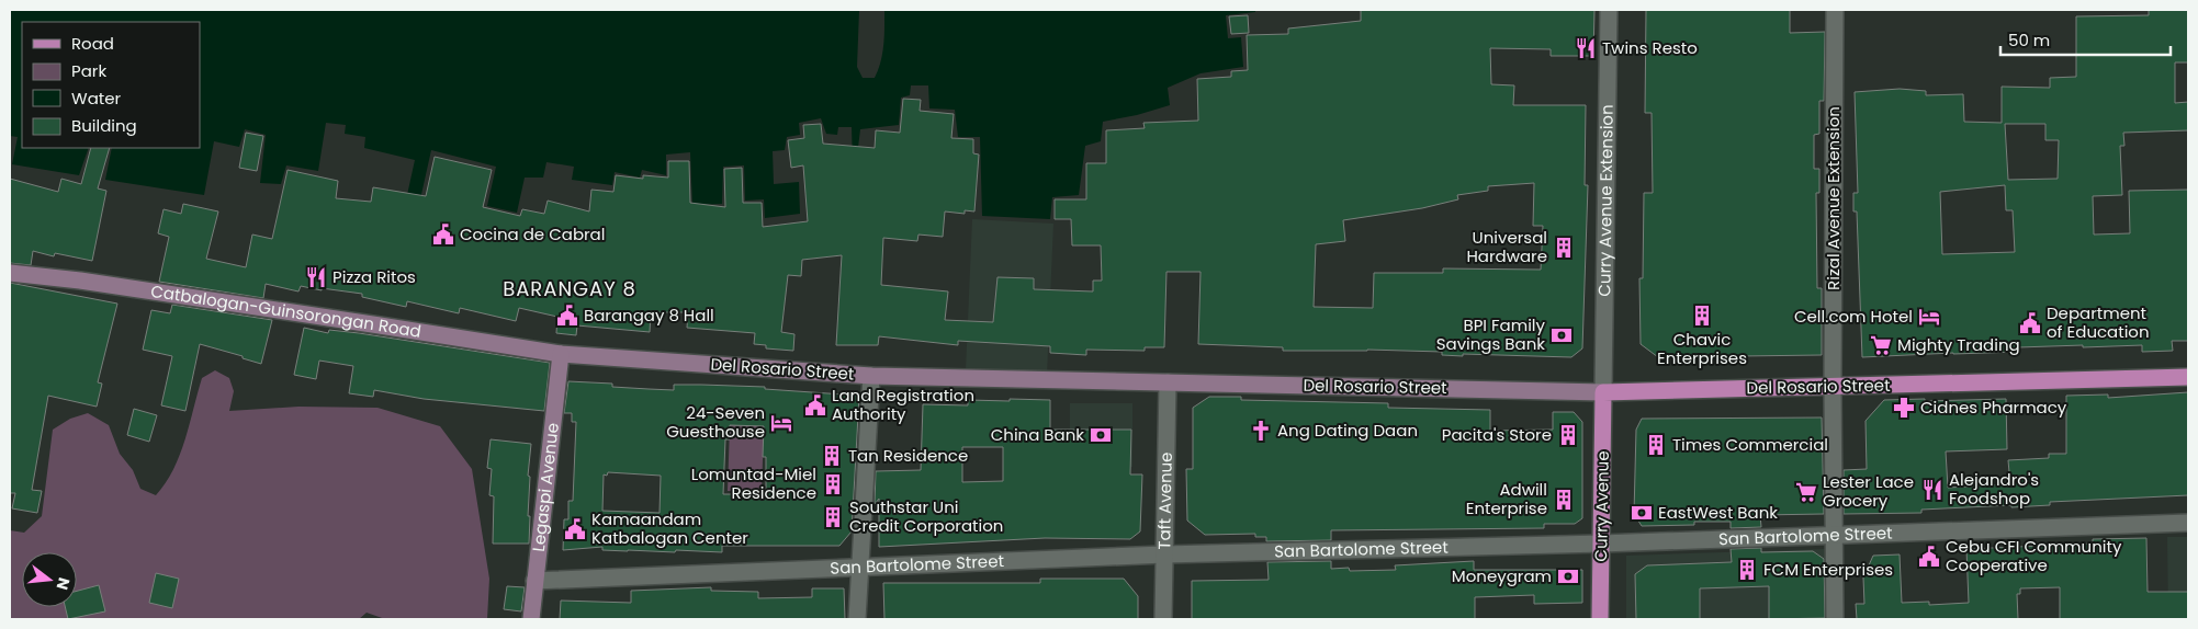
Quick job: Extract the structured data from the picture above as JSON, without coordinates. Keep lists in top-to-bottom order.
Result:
{
  "streets": {
    "main road": ["Del Rosario Street", "Curry Avenue"],
    "street": [
      "Rizal Avenue Extension",
      "Curry Avenue Extension",
      "Catbalogan-Guinsorongan Road",
      "Legaspi Avenue",
      "Taft Avenue",
      "San Bartolome Street"
    ]
  },
  "crossings": [
    ["Rizal Avenue Extension", "Del Rosario Street"],
    ["Rizal Avenue Extension", "San Bartolome Street"],
    ["Curry Avenue Extension", "Del Rosario Street"],
    ["Curry Avenue Extension", "Curry Avenue"],
    ["Catbalogan-Guinsorongan Road", "Del Rosario Street"],
    ["Catbalogan-Guinsorongan Road", "Legaspi Avenue"],
    ["Del Rosario Street", "Legaspi Avenue"],
    ["Del Rosario Street", "Taft Avenue"],
    ["Del Rosario Street", "Curry Avenue"],
    ["Legaspi Avenue", "San Bartolome Street"],
    ["Taft Avenue", "San Bartolome Street"],
    ["Curry Avenue", "San Bartolome Street"]
  ],
  "districts": ["BARANGAY 8"],
  "places": {
    "restaurant": ["Twins Resto", "Pizza Ritos", "Alejandro's Foodshop"],
    "public building": [
      "Cocina de Cabral",
      "Barangay 8 Hall",
      "Department of Education",
      "Land Registration Authority",
      "Kamaandam Katbalogan Center",
      "Cebu CFI Community Cooperative"
    ],
    "building": [
      "Universal Hardware",
      "Chavic Enterprises",
      "Pacita's Store",
      "Times Commercial",
      "Tan Residence",
      "Lomuntad-Miel Residence",
      "Adwill Enterprise",
      "Southstar Uni Credit Corporation",
      "FCM Enterprises"
    ],
    "hotel": ["Cell.com Hotel", "24-Seven Guesthouse"],
    "bank": [
      "BPI Family Savings Bank",
      "China Bank",
      "EastWest Bank",
      "Moneygram"
    ],
    "supermarket": ["Mighty Trading", "Lester Lace Grocery"],
    "pharmacy": ["Cidnes Pharmacy"],
    "church": ["Ang Dating Daan"]
  },
  "legend": [
    "Road",
    "Park",
    "Water",
    "Building"
  ],
  "scale_bar": "50 m",
  "north": "right"
}
